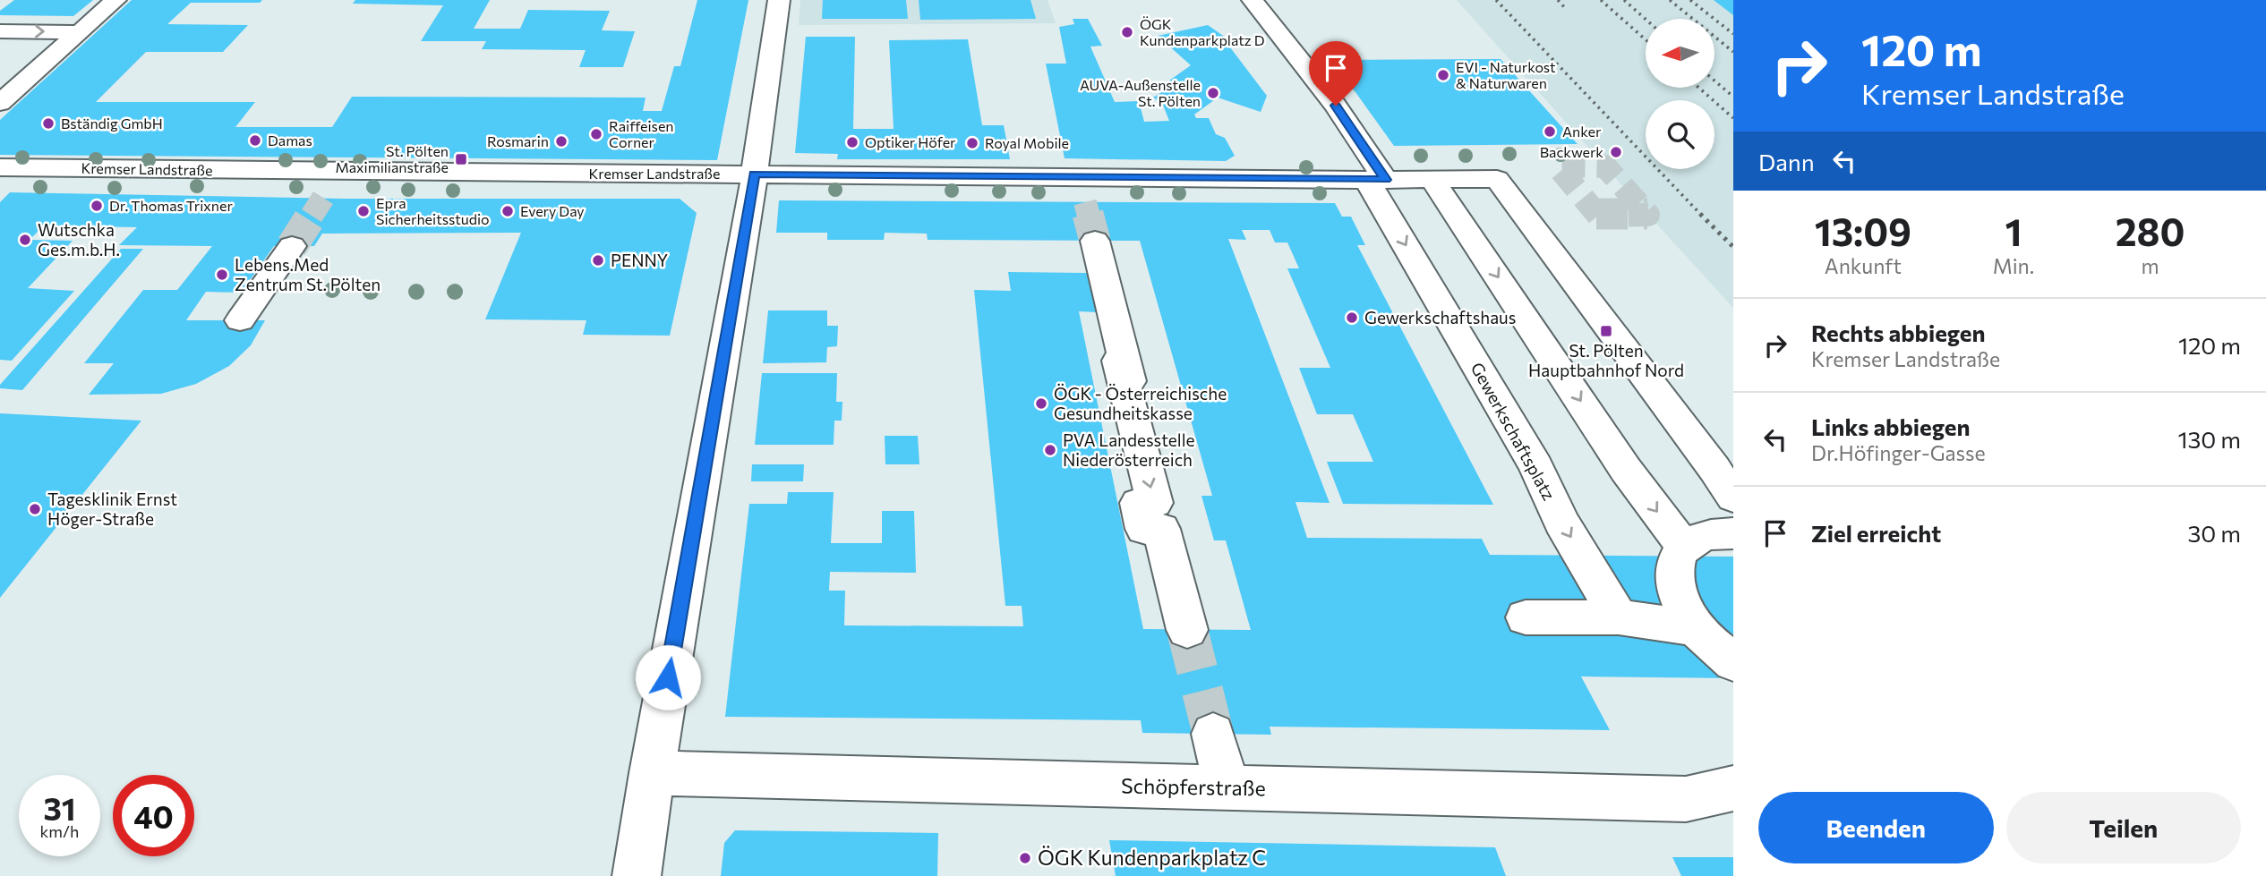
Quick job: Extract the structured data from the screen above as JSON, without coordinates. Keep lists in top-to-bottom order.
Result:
{
  "streets": {
    "street": ["Kremser Landstraße", "Gewerkschaftsplatz", "Schöpferstraße"]
  },
  "crossings": [
    ["Kremser Landstraße", "Gewerkschaftsplatz"]
  ],
  "places": {
    "other": [
      "ÖGK Kundenparkplatz D",
      "EVI - Naturkost & Naturwaren",
      "AUVA-Außenstelle St. Pölten",
      "Bständig GmbH",
      "Anker",
      "Raiffeisen Corner",
      "Damas",
      "Rosmarin",
      "Optiker Höfer",
      "Royal Mobile",
      "Backwerk",
      "Dr. Thomas Trixner",
      "Epra Sicherheitsstudio",
      "Every Day",
      "Wutschka Ges.m.b.H.",
      "PENNY",
      "Lebens.Med Zentrum St. Pölten",
      "Gewerkschaftshaus",
      "ÖGK - Österreichische Gesundheitskasse",
      "PVA Landesstelle Niederösterreich",
      "Tagesklinik Ernst Höger-Straße",
      "ÖGK Kundenparkplatz C"
    ],
    "transit": ["St. Pölten Maximilianstraße", "St. Pölten Hauptbahnhof Nord"]
  },
  "north": "left",
  "page": {
    "turn": ["120 m", "Kremser Landstraße"],
    "then": "Dann",
    "eta": [
      "13:09",
      "Ankunft",
      "1",
      "Min.",
      "280",
      "m"
    ],
    "list": [
      {
        "name": "Rechts abbiegen",
        "note": "Kremser Landstraße",
        "value": "120 m"
      },
      {
        "name": "Links abbiegen",
        "note": "Dr.Höfinger-Gasse",
        "value": "130 m"
      },
      {
        "name": "Ziel erreicht",
        "value": "30 m"
      }
    ],
    "speed": "31 km/h",
    "limit": "40",
    "buttons": ["Beenden", "Teilen"]
  }
}
